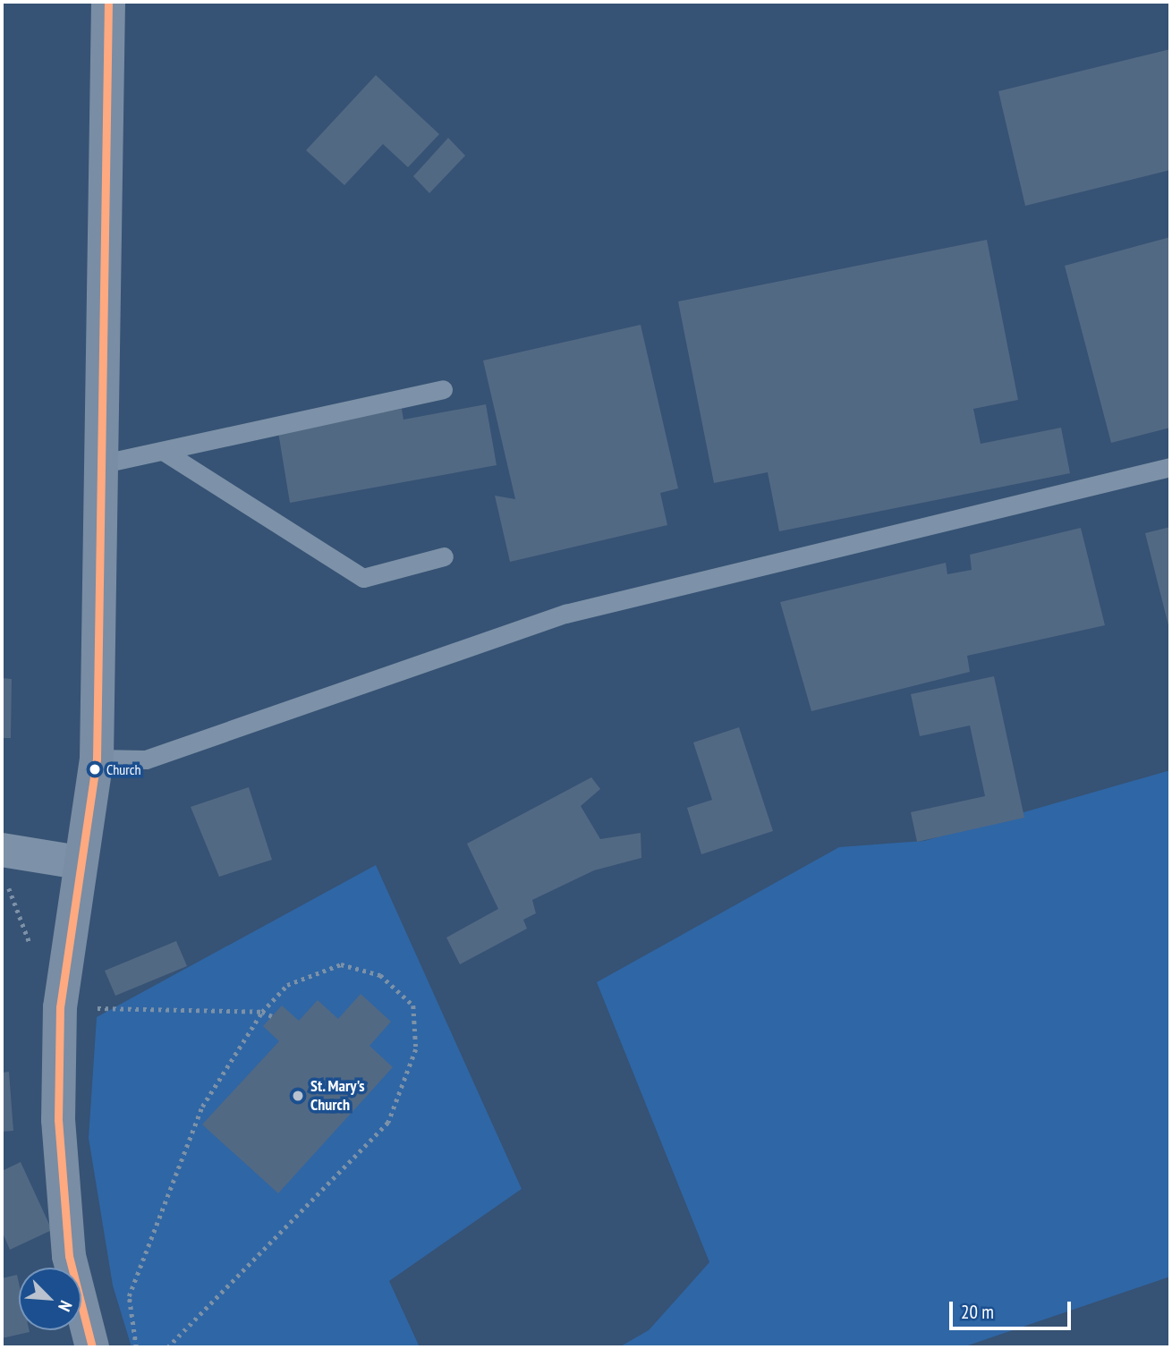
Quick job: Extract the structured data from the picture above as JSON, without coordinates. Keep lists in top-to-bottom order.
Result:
{
  "places": ["Church", "St. Mary's Church"],
  "scale_bar": "20 m",
  "north": "bottom right"
}
